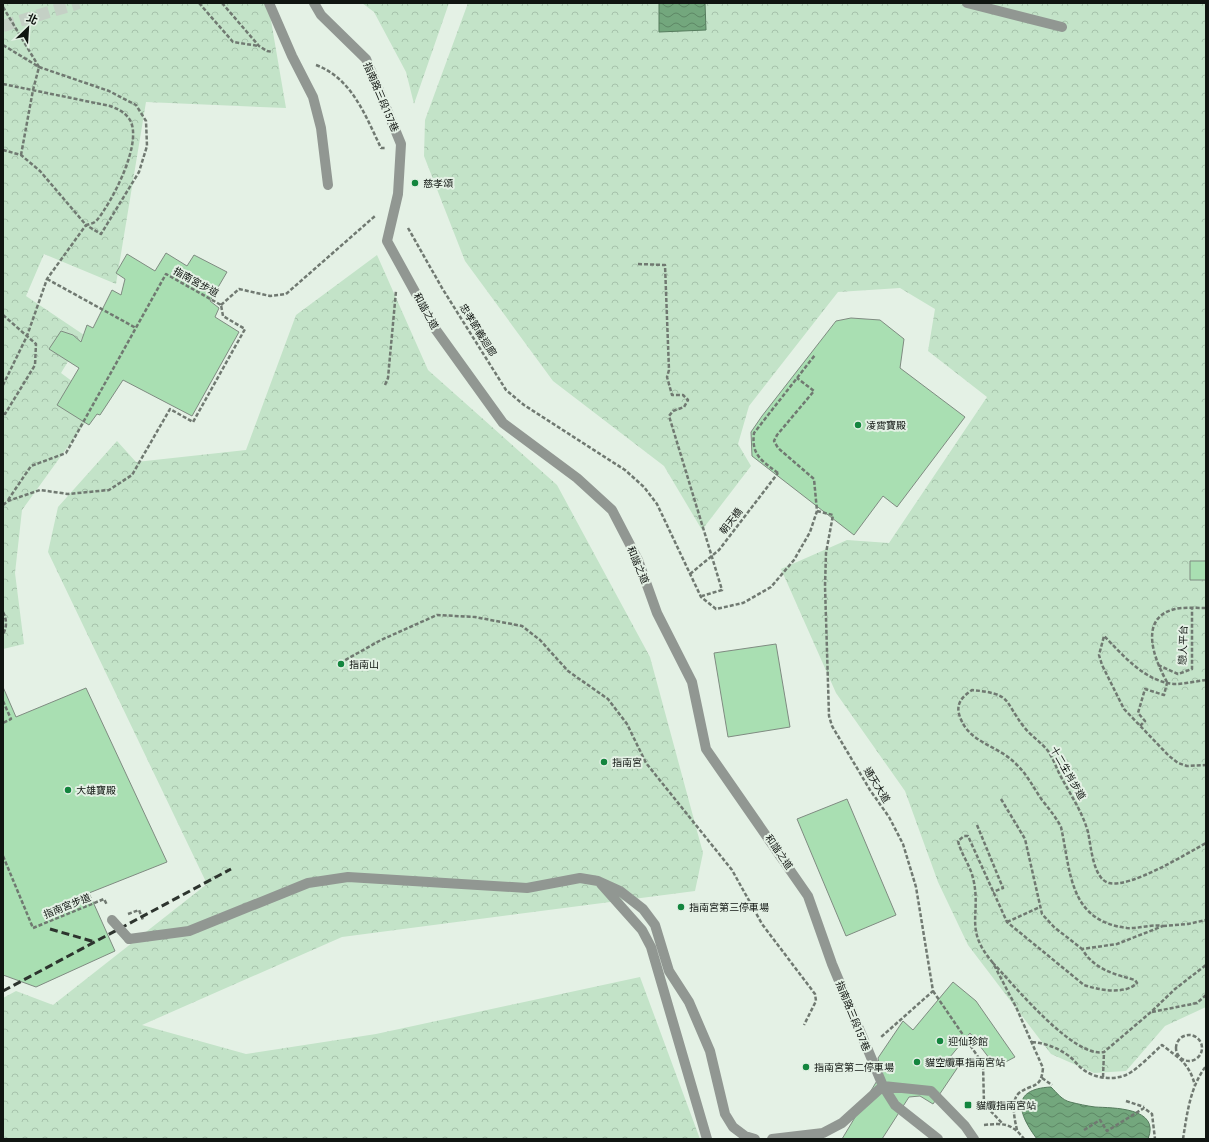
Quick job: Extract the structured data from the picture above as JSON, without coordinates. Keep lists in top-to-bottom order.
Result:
{
  "streets": {
    "street": ["指南路三段157巷", "和諧之道"],
    "path": [
      "指南宮步道",
      "忠孝節義迴廊",
      "朝天橋",
      "戀人平台",
      "十二生肖步道",
      "通天大道"
    ]
  },
  "crossings": [
    ["指南路三段157巷", "和諧之道"],
    ["指南路三段157巷", "忠孝節義迴廊"],
    ["和諧之道", "忠孝節義迴廊"],
    ["忠孝節義迴廊", "朝天橋"]
  ],
  "places": {
    "other": [
      "慈孝頌",
      "凌霄寶殿",
      "指南山",
      "指南宮",
      "大雄寶殿",
      "指南宮第三停車場",
      "迎仙珍館",
      "貓空纜車指南宮站",
      "指南宮第二停車場"
    ],
    "transit": ["貓纜指南宮站"]
  },
  "north": "top right"
}
